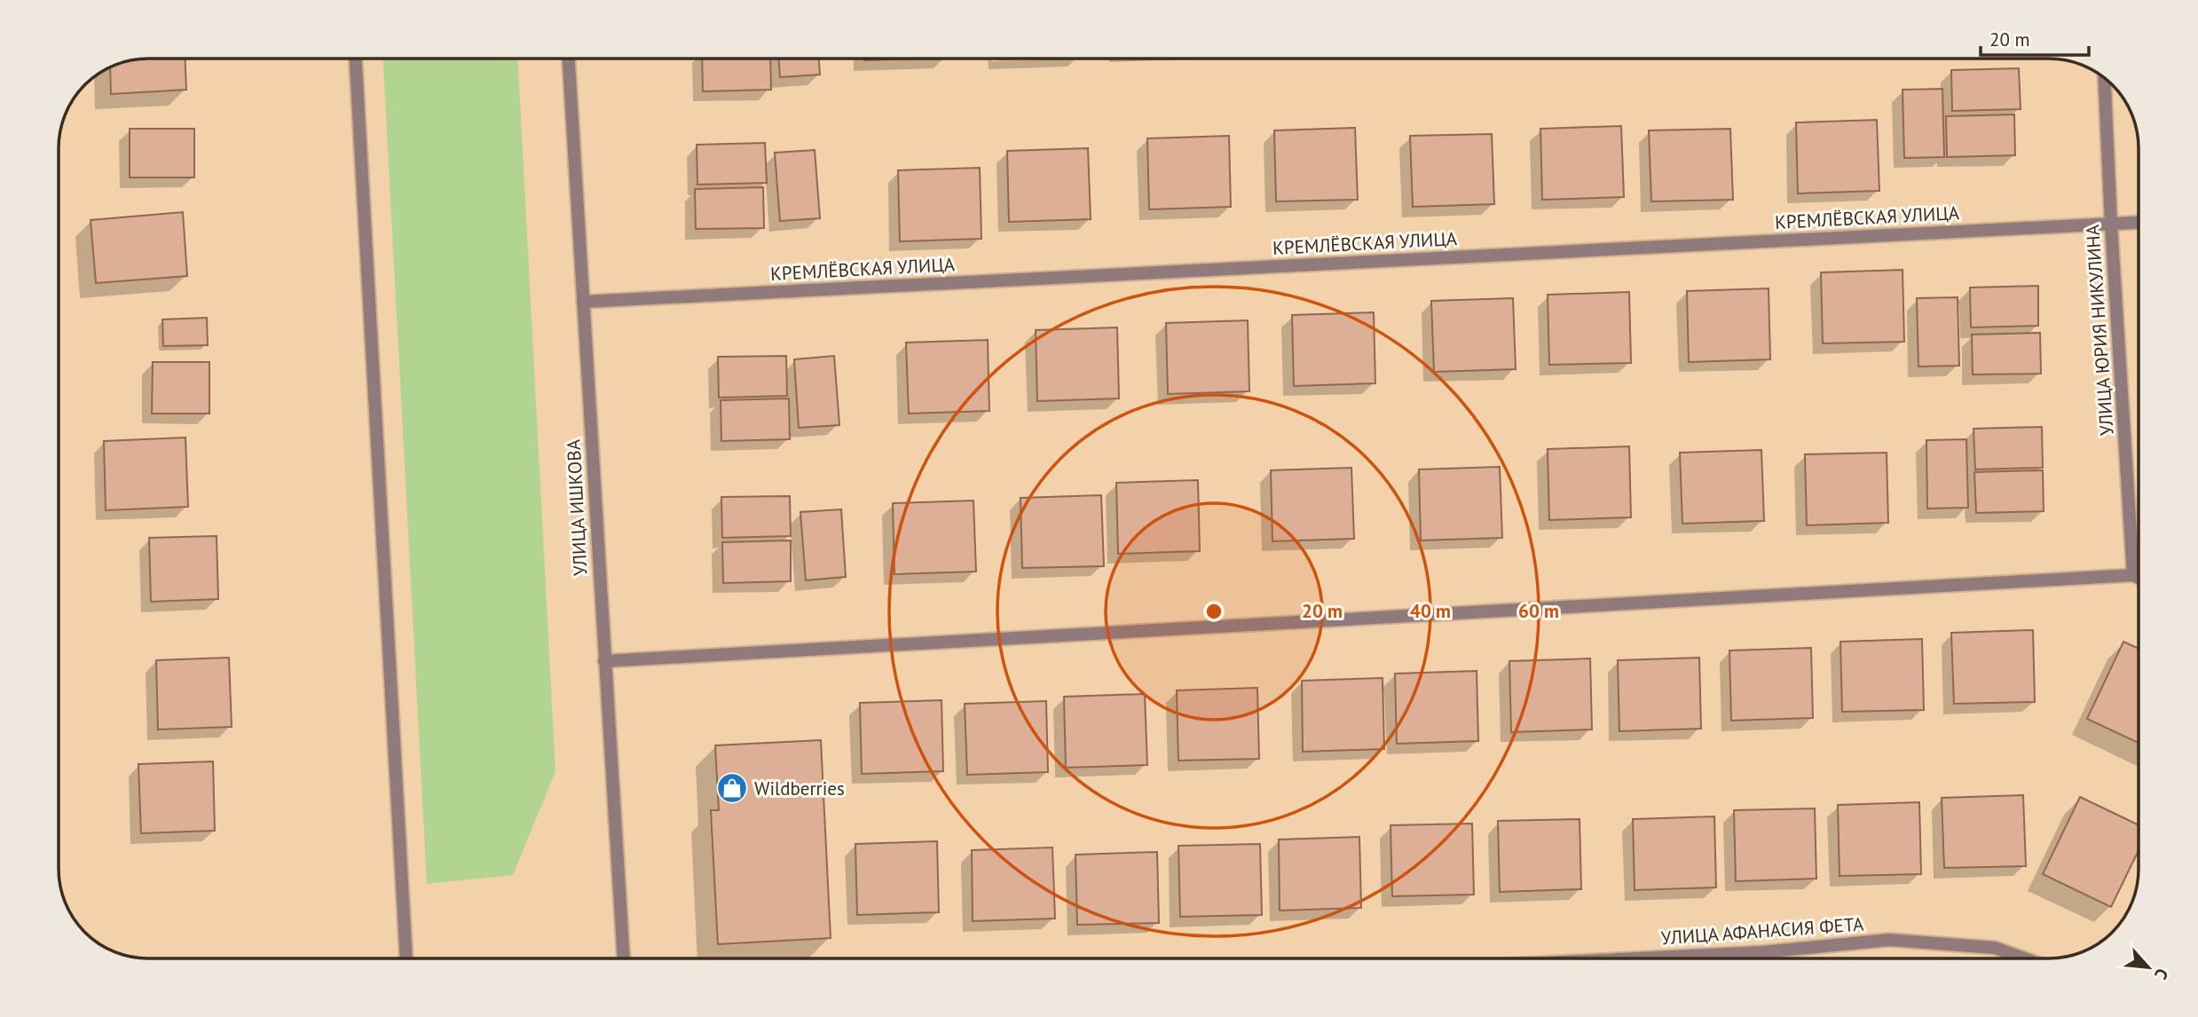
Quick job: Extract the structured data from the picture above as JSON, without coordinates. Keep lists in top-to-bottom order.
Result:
{
  "streets": {
    "street": [
      "КРЕМЛЁВСКАЯ УЛИЦА",
      "УЛИЦА ЮРИЯ НИКУЛИНА",
      "УЛИЦА ИШКОВА",
      "УЛИЦА АФАНАСИЯ ФЕТА"
    ]
  },
  "crossings": [
    ["КРЕМЛЁВСКАЯ УЛИЦА", "УЛИЦА ЮРИЯ НИКУЛИНА"],
    ["КРЕМЛЁВСКАЯ УЛИЦА", "УЛИЦА ИШКОВА"]
  ],
  "places": {
    "shop": ["Wildberries"]
  },
  "scale_bar": "20 m",
  "north": "bottom right",
  "rings": ["20 m", "40 m", "60 m"]
}
